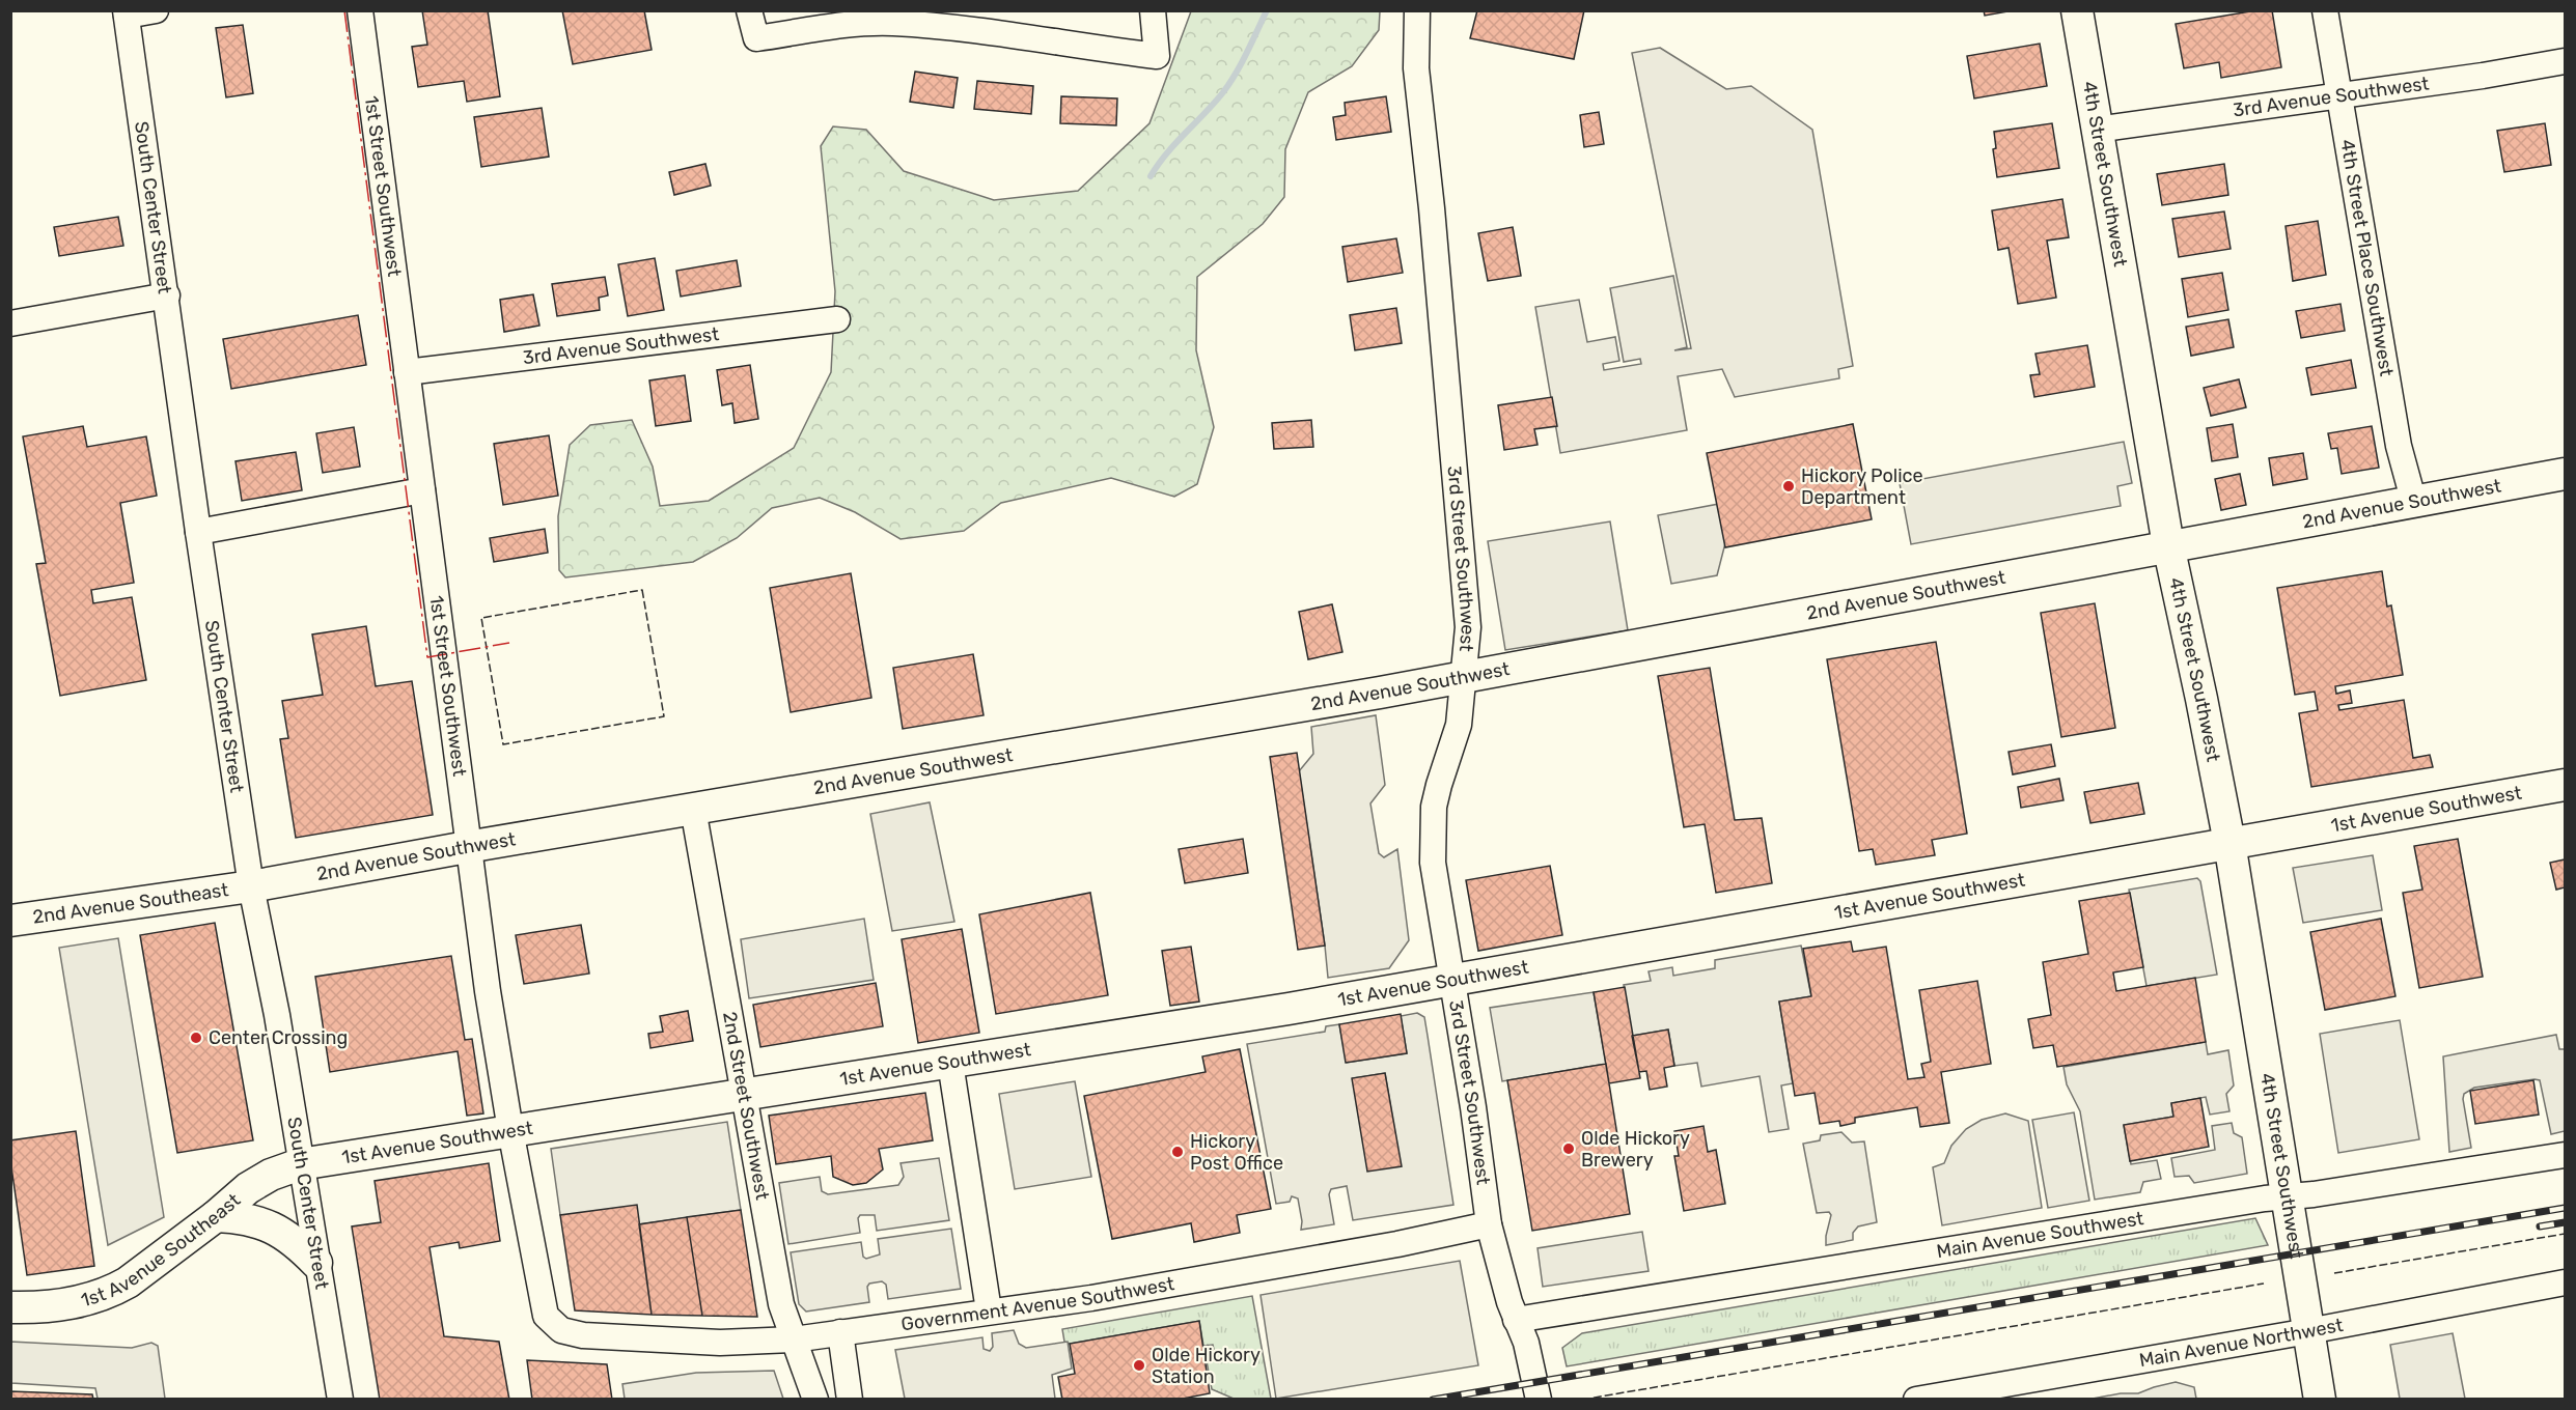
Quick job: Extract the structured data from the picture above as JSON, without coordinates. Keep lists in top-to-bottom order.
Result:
{
  "streets": {
    "main road": [
      "4th Street Southwest",
      "2nd Avenue Southwest",
      "1st Avenue Southwest",
      "2nd Avenue Southeast",
      "1st Avenue Southeast"
    ],
    "street": [
      "3rd Avenue Southwest",
      "1st Street Southwest",
      "South Center Street",
      "4th Street Place Southwest",
      "3rd Street Southwest",
      "2nd Street Southwest",
      "Main Avenue Southwest",
      "Government Avenue Southwest",
      "Main Avenue Northwest"
    ]
  },
  "crossings": [
    ["3rd Avenue Southwest", "4th Street Southwest"],
    ["3rd Avenue Southwest", "1st Street Southwest"],
    ["3rd Avenue Southwest", "4th Street Place Southwest"],
    ["4th Street Southwest", "2nd Avenue Southwest"],
    ["4th Street Southwest", "1st Avenue Southwest"],
    ["4th Street Southwest", "Main Avenue Southwest"],
    ["4th Street Southwest", "Main Avenue Northwest"],
    ["1st Street Southwest", "2nd Avenue Southwest"],
    ["1st Street Southwest", "1st Avenue Southwest"],
    ["1st Street Southwest", "Government Avenue Southwest"],
    ["South Center Street", "2nd Avenue Southwest"],
    ["South Center Street", "1st Avenue Southwest"],
    ["South Center Street", "2nd Avenue Southeast"],
    ["South Center Street", "1st Avenue Southeast"],
    ["4th Street Place Southwest", "2nd Avenue Southwest"],
    ["2nd Avenue Southwest", "3rd Street Southwest"],
    ["2nd Avenue Southwest", "2nd Avenue Southeast"],
    ["2nd Avenue Southwest", "2nd Street Southwest"],
    ["3rd Street Southwest", "1st Avenue Southwest"],
    ["3rd Street Southwest", "Main Avenue Southwest"],
    ["3rd Street Southwest", "Government Avenue Southwest"],
    ["1st Avenue Southwest", "2nd Street Southwest"],
    ["1st Avenue Southwest", "1st Avenue Southeast"],
    ["2nd Street Southwest", "Government Avenue Southwest"]
  ],
  "places": [
    "Hickory Police Department",
    "Center Crossing",
    "Olde Hickory Brewery",
    "Hickory Post Office",
    "Olde Hickory Station"
  ]
}
